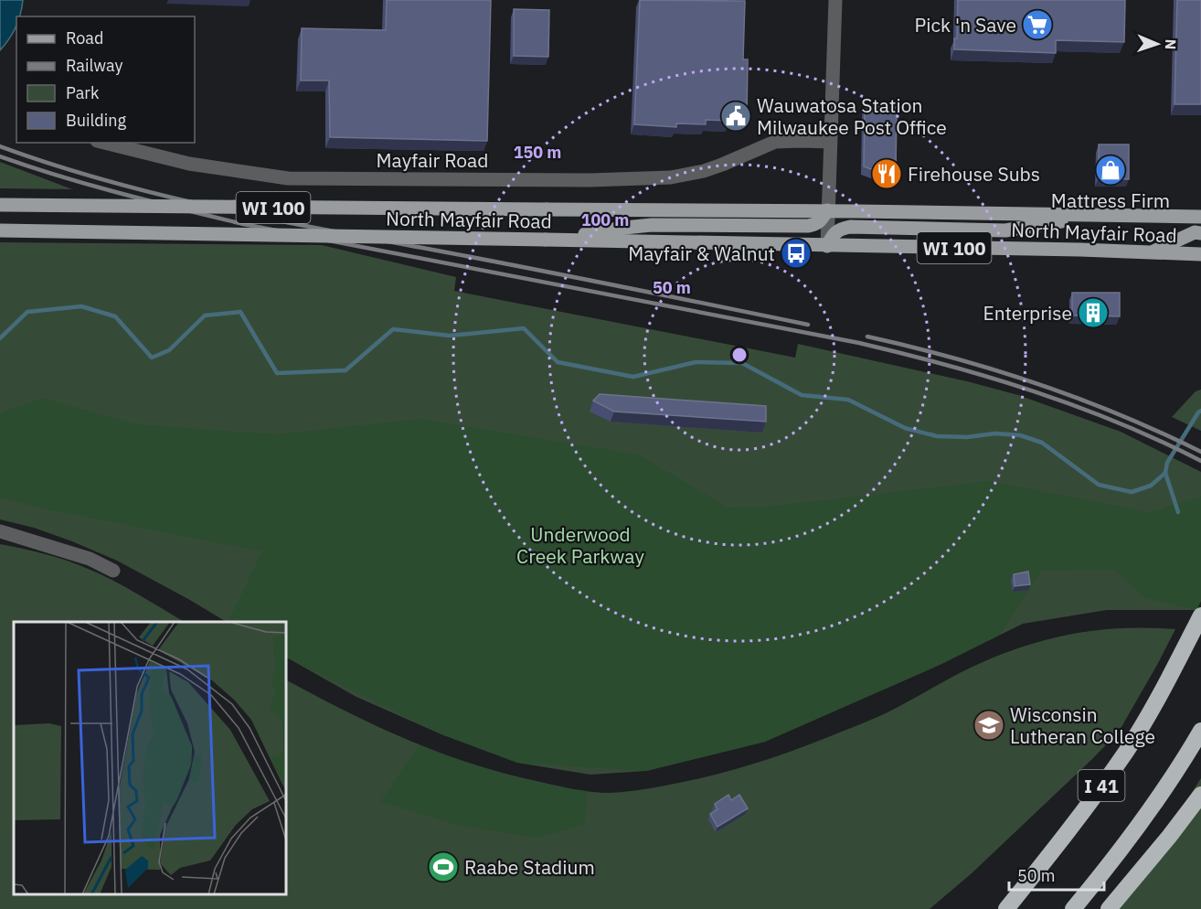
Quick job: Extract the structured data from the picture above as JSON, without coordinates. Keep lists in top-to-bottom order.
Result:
{
  "streets": {
    "highway": ["I 41"],
    "main road": ["WI 100", "North Mayfair Road"],
    "street": ["Mayfair Road"]
  },
  "parks": ["Underwood Creek Parkway"],
  "places": {
    "supermarket": ["Pick 'n Save"],
    "public building": ["Wauwatosa Station Milwaukee Post Office"],
    "shop": ["Mattress Firm"],
    "restaurant": ["Firehouse Subs"],
    "bus stop": ["Mayfair & Walnut"],
    "building": ["Enterprise"],
    "school or university": ["Wisconsin Lutheran College"],
    "sports": ["Raabe Stadium"]
  },
  "legend": [
    "Road",
    "Railway",
    "Park",
    "Building"
  ],
  "scale_bar": "50 m",
  "north": "right",
  "rings": ["150 m", "100 m", "50 m"]
}
